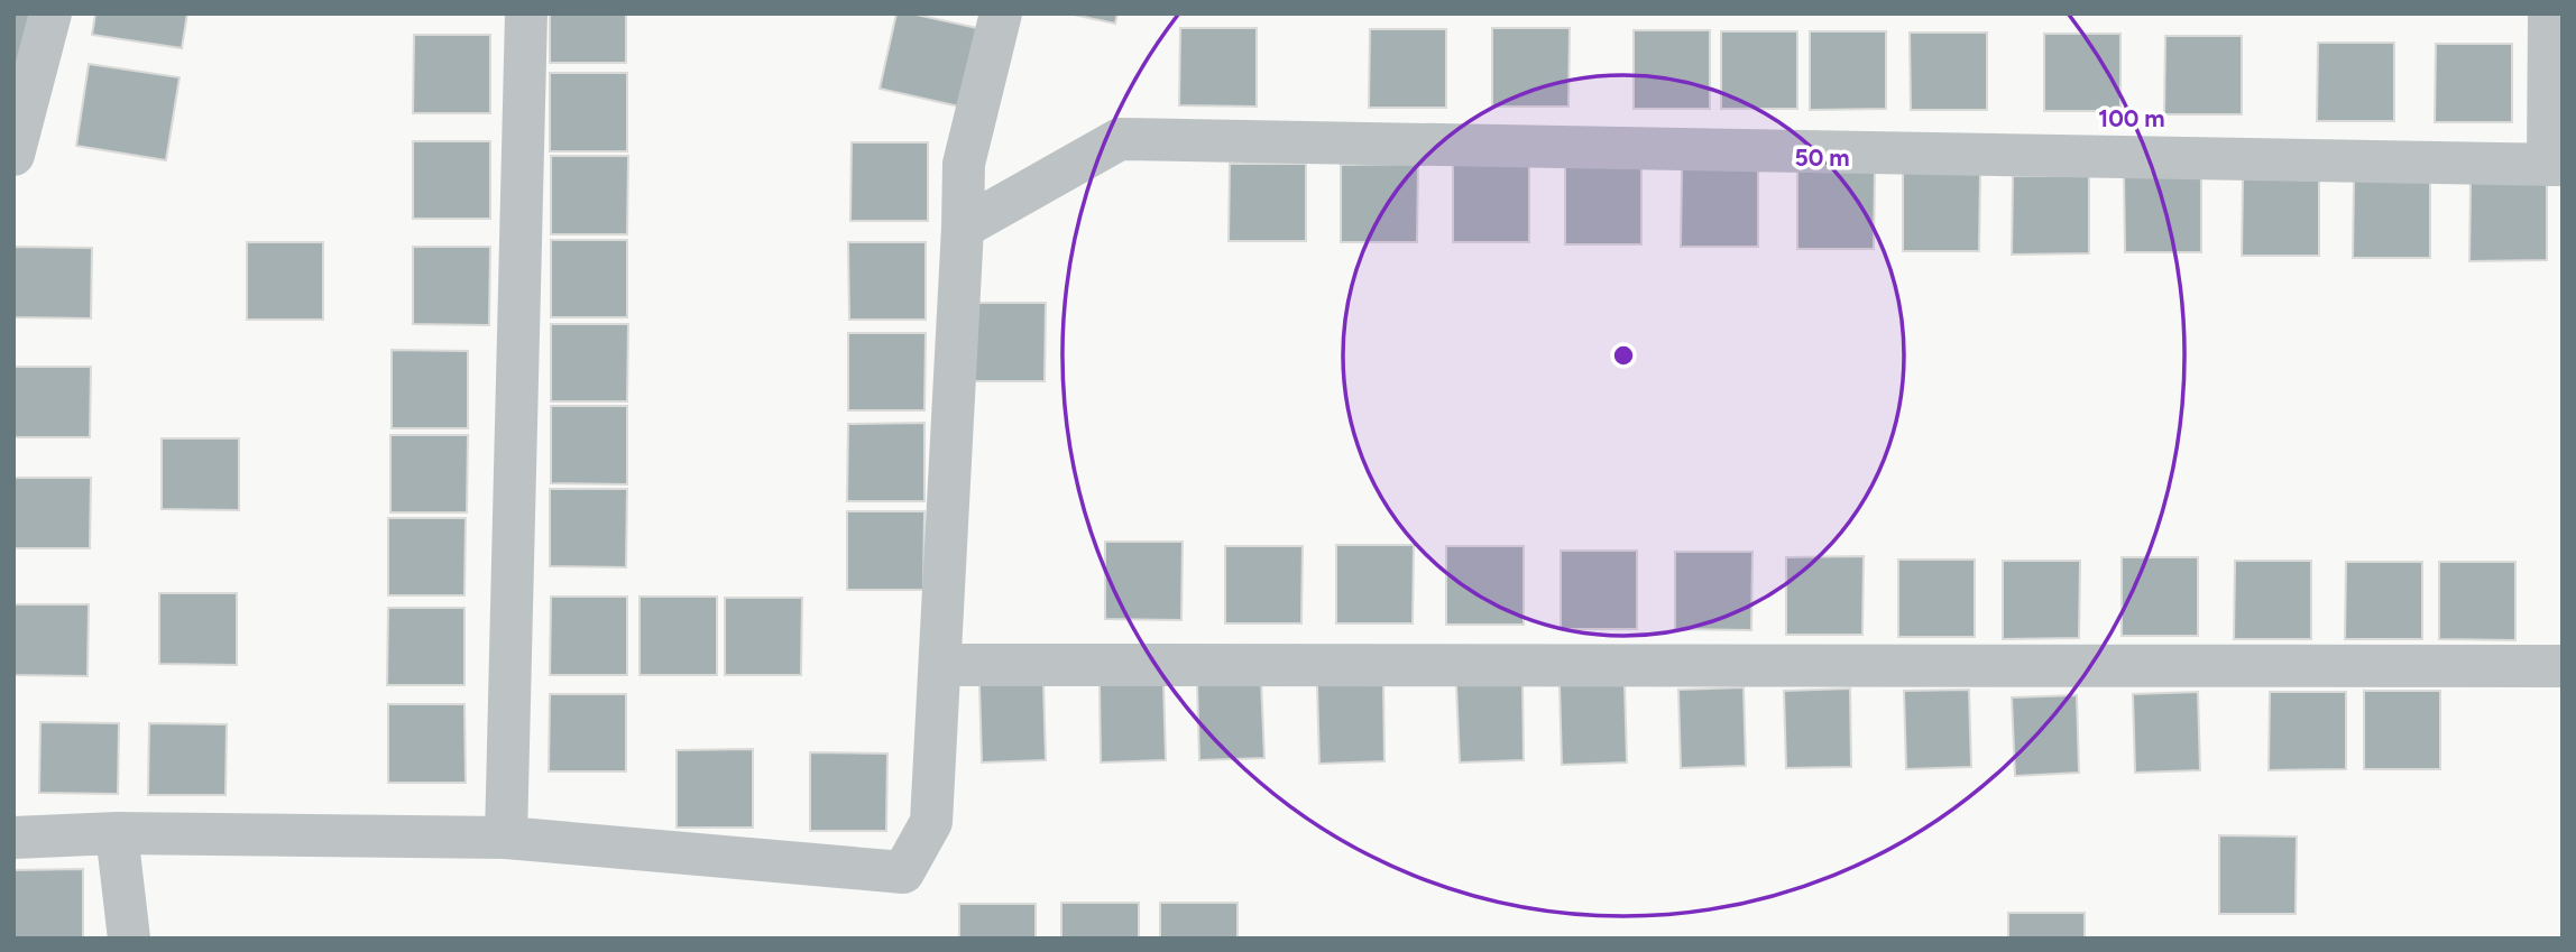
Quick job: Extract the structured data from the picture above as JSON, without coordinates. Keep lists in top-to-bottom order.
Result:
{
  "rings": ["100 m", "50 m"]
}
